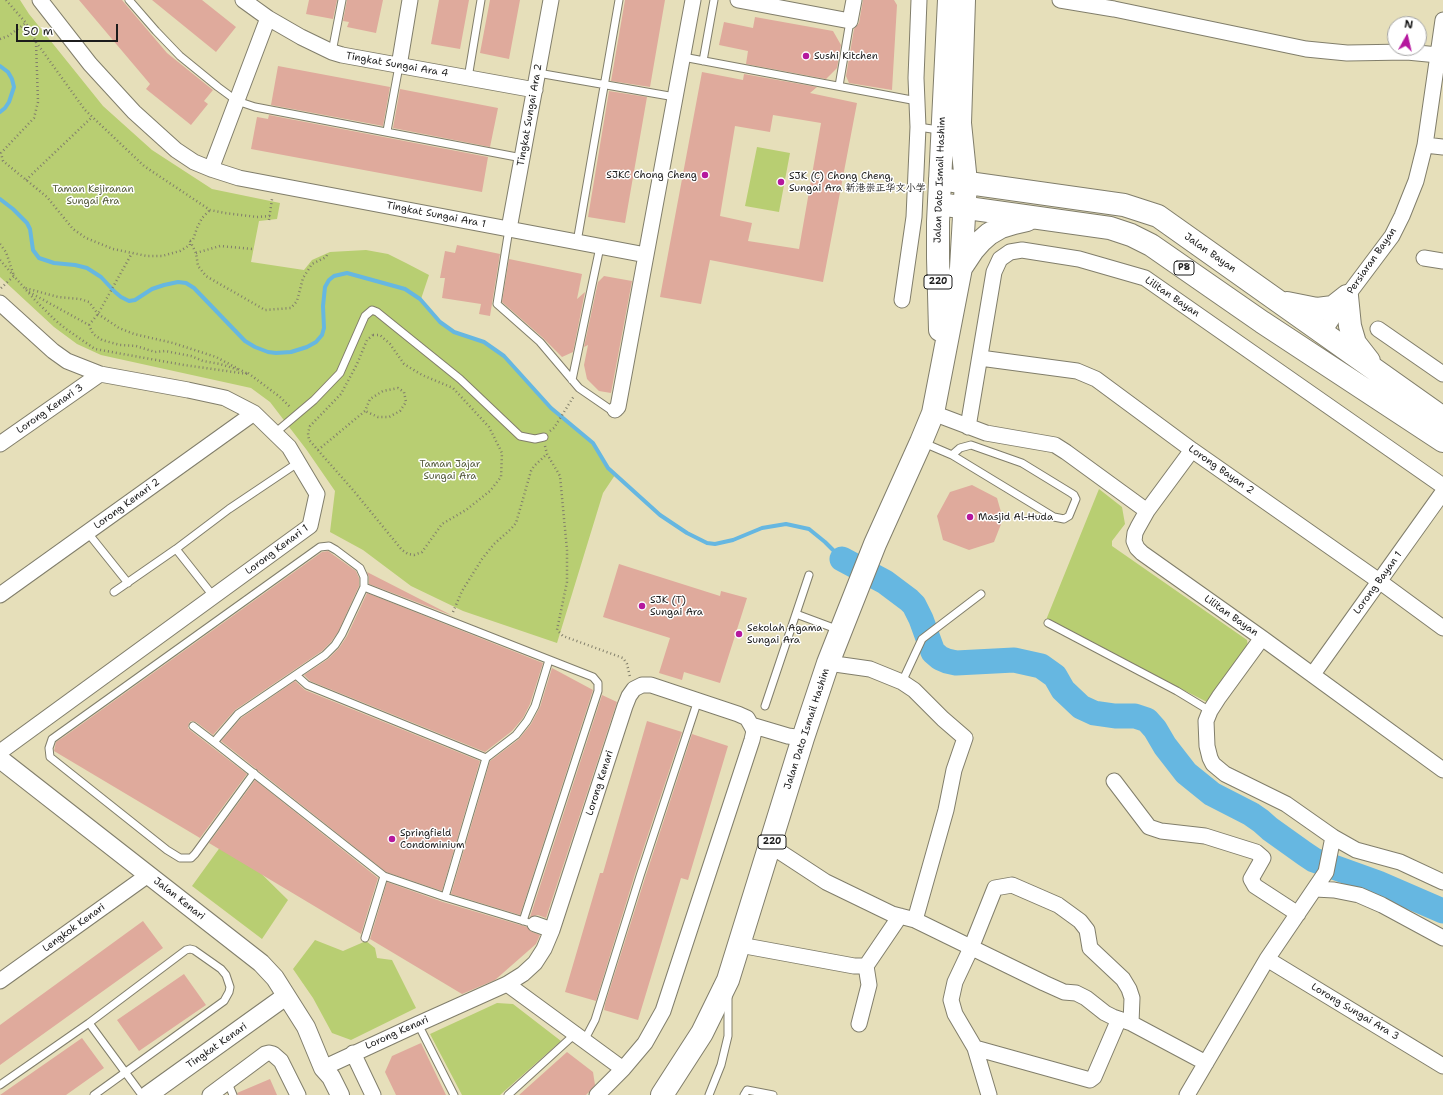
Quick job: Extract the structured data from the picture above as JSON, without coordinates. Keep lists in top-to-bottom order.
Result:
{
  "streets": {
    "main road": [
      "Jalan Dato Ismail Hashim",
      "Jalan Bayan",
      "P8",
      "220"
    ],
    "street": [
      "Tingkat Sungai Ara 4",
      "Tingkat Sungai Ara 2",
      "Tingkat Sungai Ara 1",
      "Persiaran Bayan",
      "Lilitan Bayan",
      "Lorong Kenari 3",
      "Lorong Bayan 2",
      "Lorong Kenari 2",
      "Lorong Kenari 1",
      "Lorong Bayan 1",
      "Lorong Kenari",
      "Jalan Kenari",
      "Lengkok Kenari",
      "Lorong Sungai Ara 3",
      "Tingkat Kenari"
    ]
  },
  "crossings": [
    ["Tingkat Sungai Ara 4", "Tingkat Sungai Ara 2"],
    ["Tingkat Sungai Ara 2", "Tingkat Sungai Ara 1"],
    ["Jalan Dato Ismail Hashim", "Jalan Bayan"],
    ["Jalan Dato Ismail Hashim", "P8"],
    ["Jalan Bayan", "Persiaran Bayan"],
    ["Lilitan Bayan", "Lorong Bayan 2"],
    ["Lilitan Bayan", "Lorong Bayan 1"],
    ["Lorong Kenari 3", "Lorong Kenari 1"],
    ["Lorong Bayan 2", "Lorong Bayan 1"],
    ["Lorong Kenari 2", "Lorong Kenari 1"],
    ["Lorong Kenari", "Jalan Kenari"],
    ["Jalan Kenari", "Lengkok Kenari"],
    ["Jalan Kenari", "Tingkat Kenari"]
  ],
  "parks": ["Taman Kejiranan Sungai Ara", "Taman Jajar Sungai Ara"],
  "places": [
    "Sushi Kitchen",
    "SJKC Chong Cheng",
    "SJK (C) Chong Cheng, Sungai Ara 新港崇正华文小学",
    "Masjid Al-Huda",
    "SJK (T) Sungai Ara",
    "Sekolah Agama Sungai Ara",
    "Springfield Condominium"
  ],
  "scale_bar": "50 m",
  "north": "top"
}
